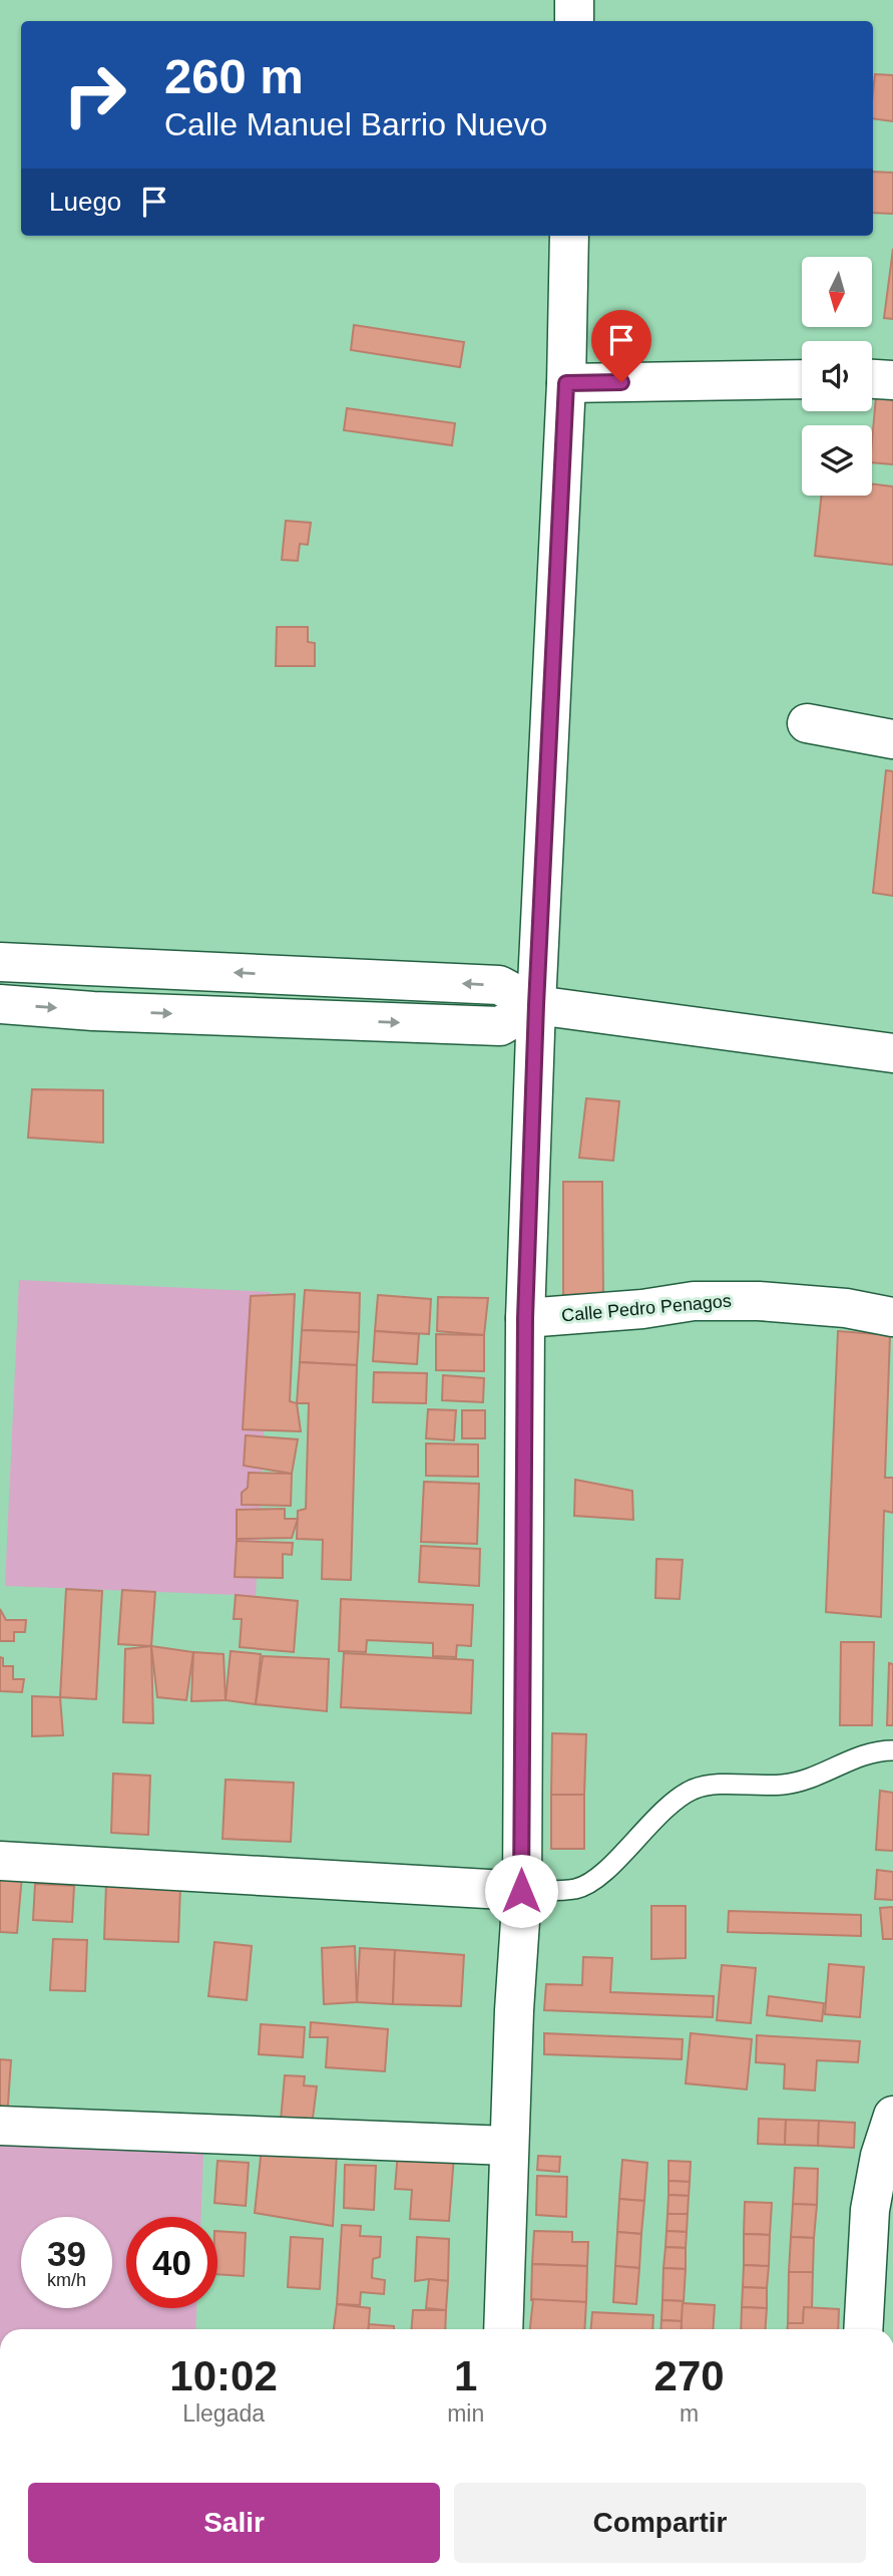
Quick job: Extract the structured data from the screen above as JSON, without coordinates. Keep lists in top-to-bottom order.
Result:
{
  "streets": {
    "street": ["Calle Pedro Penagos"]
  },
  "north": "bottom",
  "page": {
    "turn": ["260 m", "Calle Manuel Barrio Nuevo"],
    "then": "Luego",
    "speed": "39 km/h",
    "limit": "40",
    "eta": [
      "10:02",
      "Llegada",
      "1",
      "min",
      "270",
      "m"
    ],
    "buttons": ["Salir", "Compartir"]
  }
}
